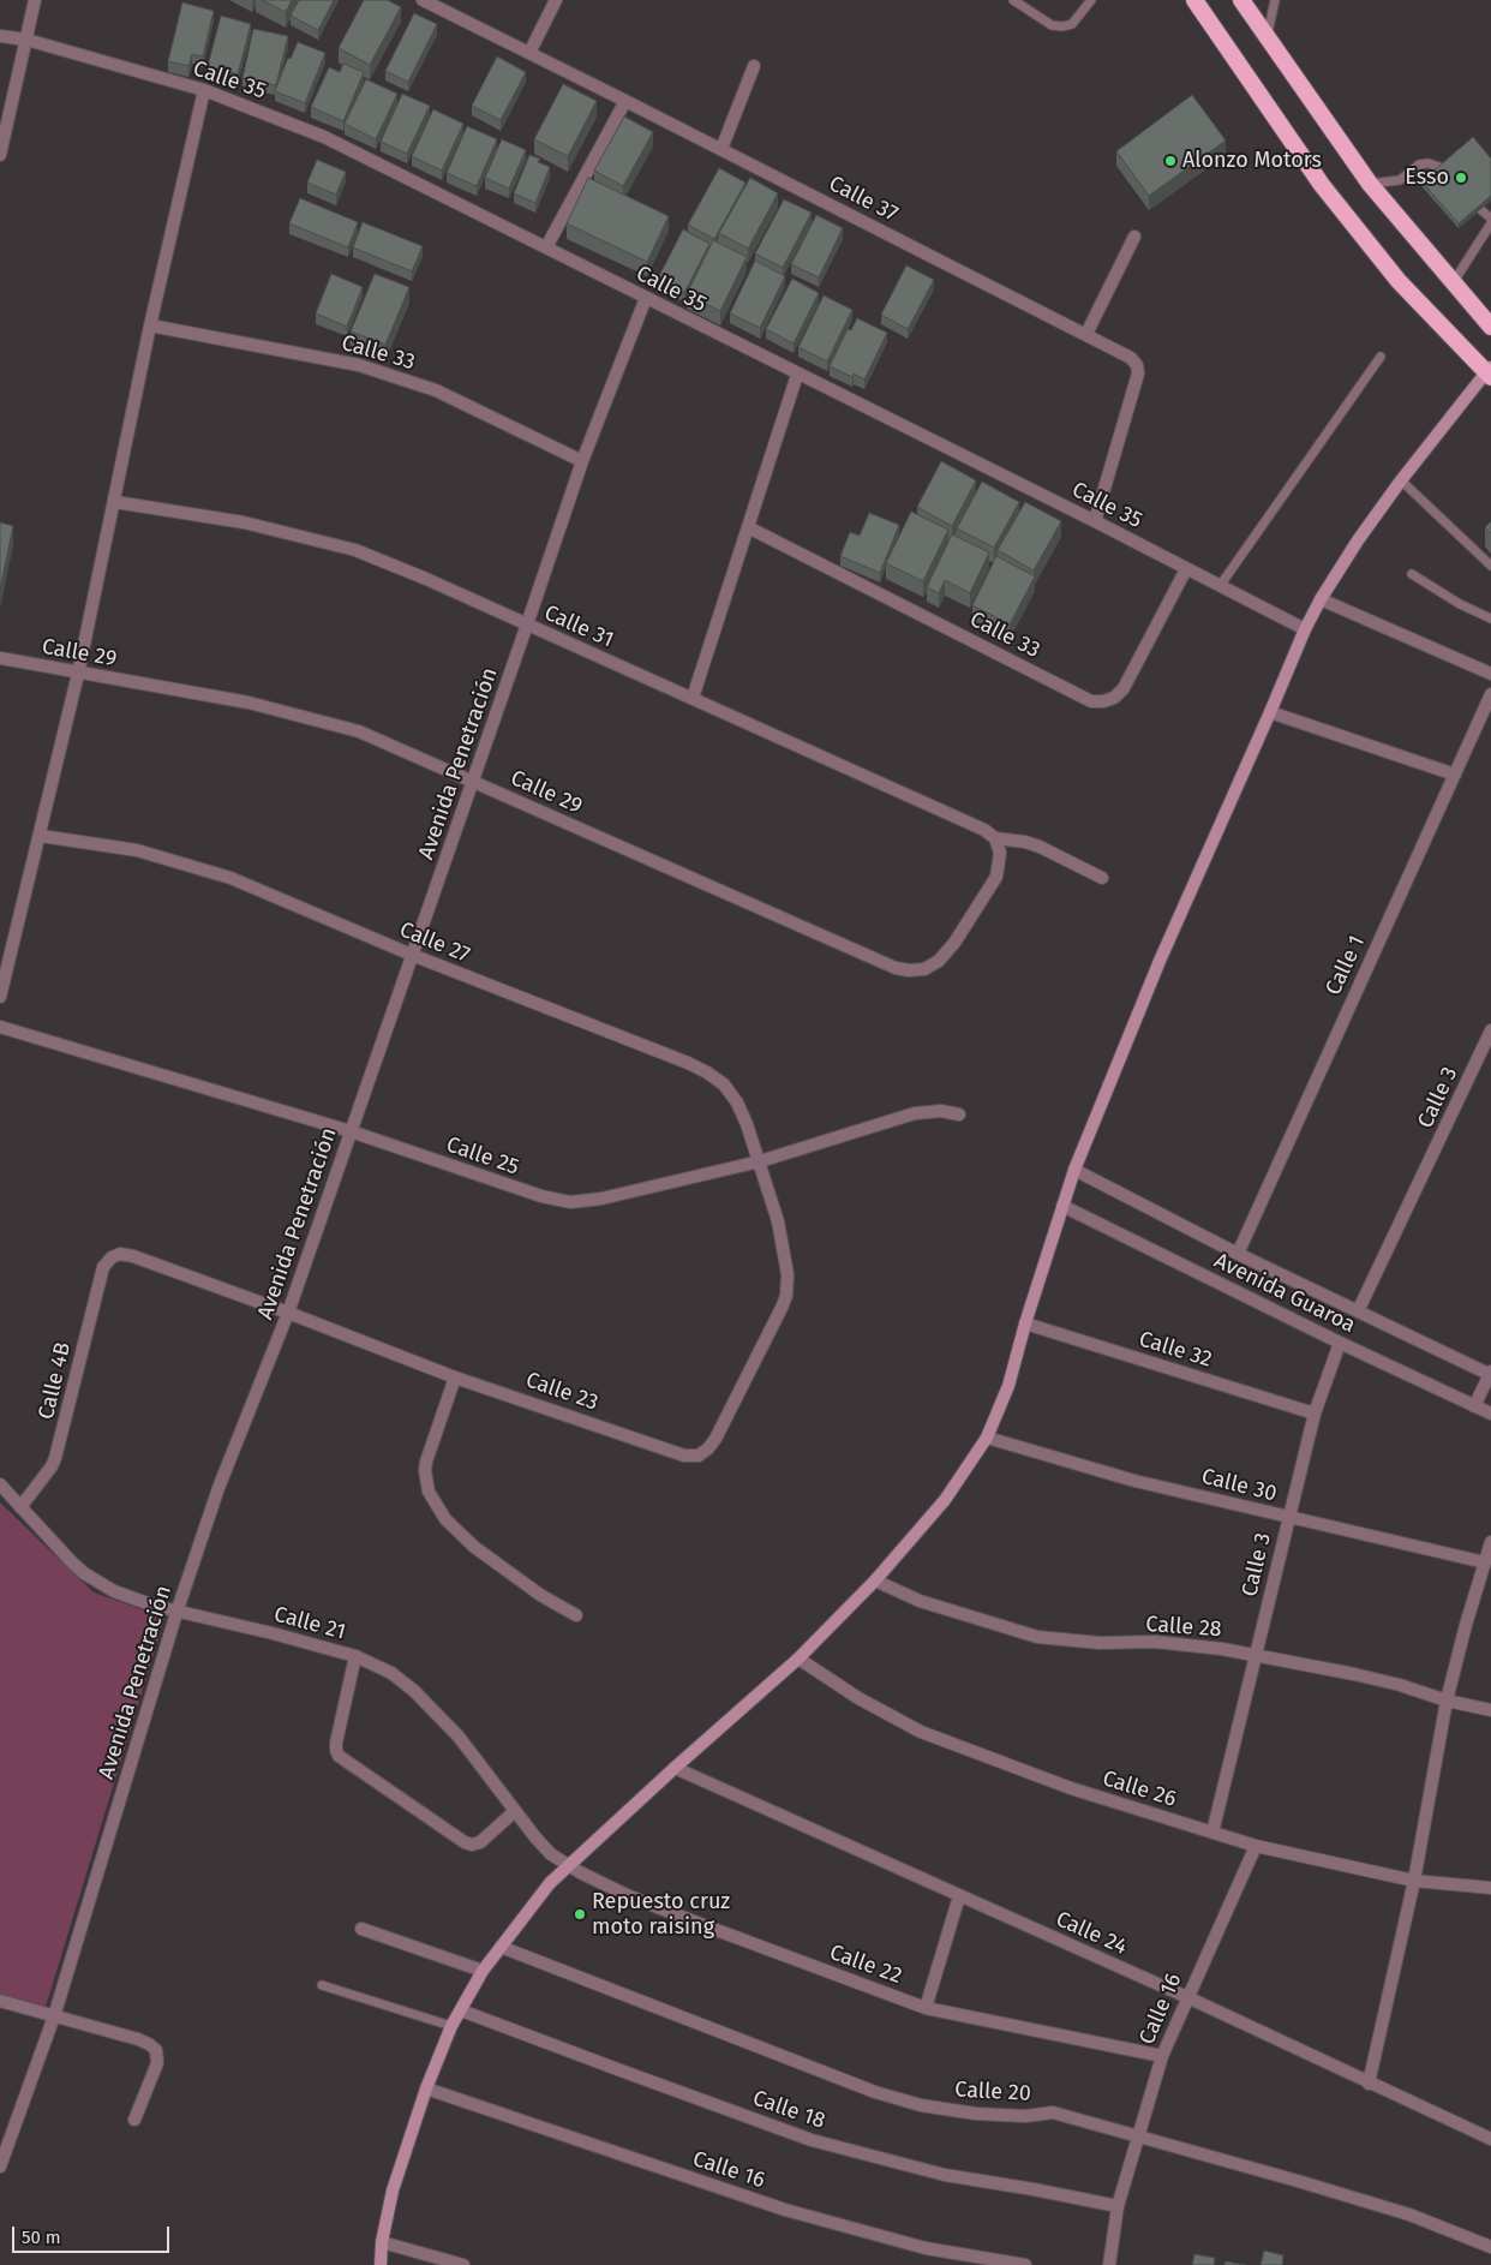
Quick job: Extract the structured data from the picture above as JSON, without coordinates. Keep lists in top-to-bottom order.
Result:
{
  "streets": {
    "street": [
      "Calle 35",
      "Calle 37",
      "Calle 33",
      "Calle 31",
      "Calle 29",
      "Avenida Penetración",
      "Calle 27",
      "Calle 1",
      "Calle 3",
      "Calle 25",
      "Avenida Guaroa",
      "Calle 32",
      "Calle 4B",
      "Calle 23",
      "Calle 30",
      "Calle 21",
      "Calle 28",
      "Calle 26",
      "Calle 24",
      "Calle 22",
      "Calle 16",
      "Calle 20",
      "Calle 18"
    ]
  },
  "crossings": [
    ["Calle 35", "Calle 37"],
    ["Calle 35", "Calle 33"],
    ["Calle 35", "Avenida Penetración"],
    ["Calle 33", "Avenida Penetración"],
    ["Calle 31", "Calle 29"],
    ["Calle 31", "Avenida Penetración"],
    ["Calle 29", "Avenida Penetración"],
    ["Avenida Penetración", "Calle 27"],
    ["Avenida Penetración", "Calle 25"],
    ["Avenida Penetración", "Calle 23"],
    ["Avenida Penetración", "Calle 21"],
    ["Calle 27", "Calle 25"],
    ["Calle 27", "Calle 23"],
    ["Calle 1", "Avenida Guaroa"],
    ["Calle 3", "Avenida Guaroa"],
    ["Calle 3", "Calle 32"],
    ["Calle 3", "Calle 30"],
    ["Calle 3", "Calle 28"],
    ["Calle 3", "Calle 26"],
    ["Calle 25", "Calle 23"],
    ["Calle 4B", "Calle 23"],
    ["Calle 4B", "Calle 21"],
    ["Calle 21", "Calle 22"],
    ["Calle 26", "Calle 16"],
    ["Calle 24", "Calle 16"],
    ["Calle 22", "Calle 16"],
    ["Calle 16", "Calle 20"],
    ["Calle 16", "Calle 18"]
  ],
  "places": ["Alonzo Motors", "Esso", "Repuesto cruz moto raising"],
  "scale_bar": "50 m"
}
